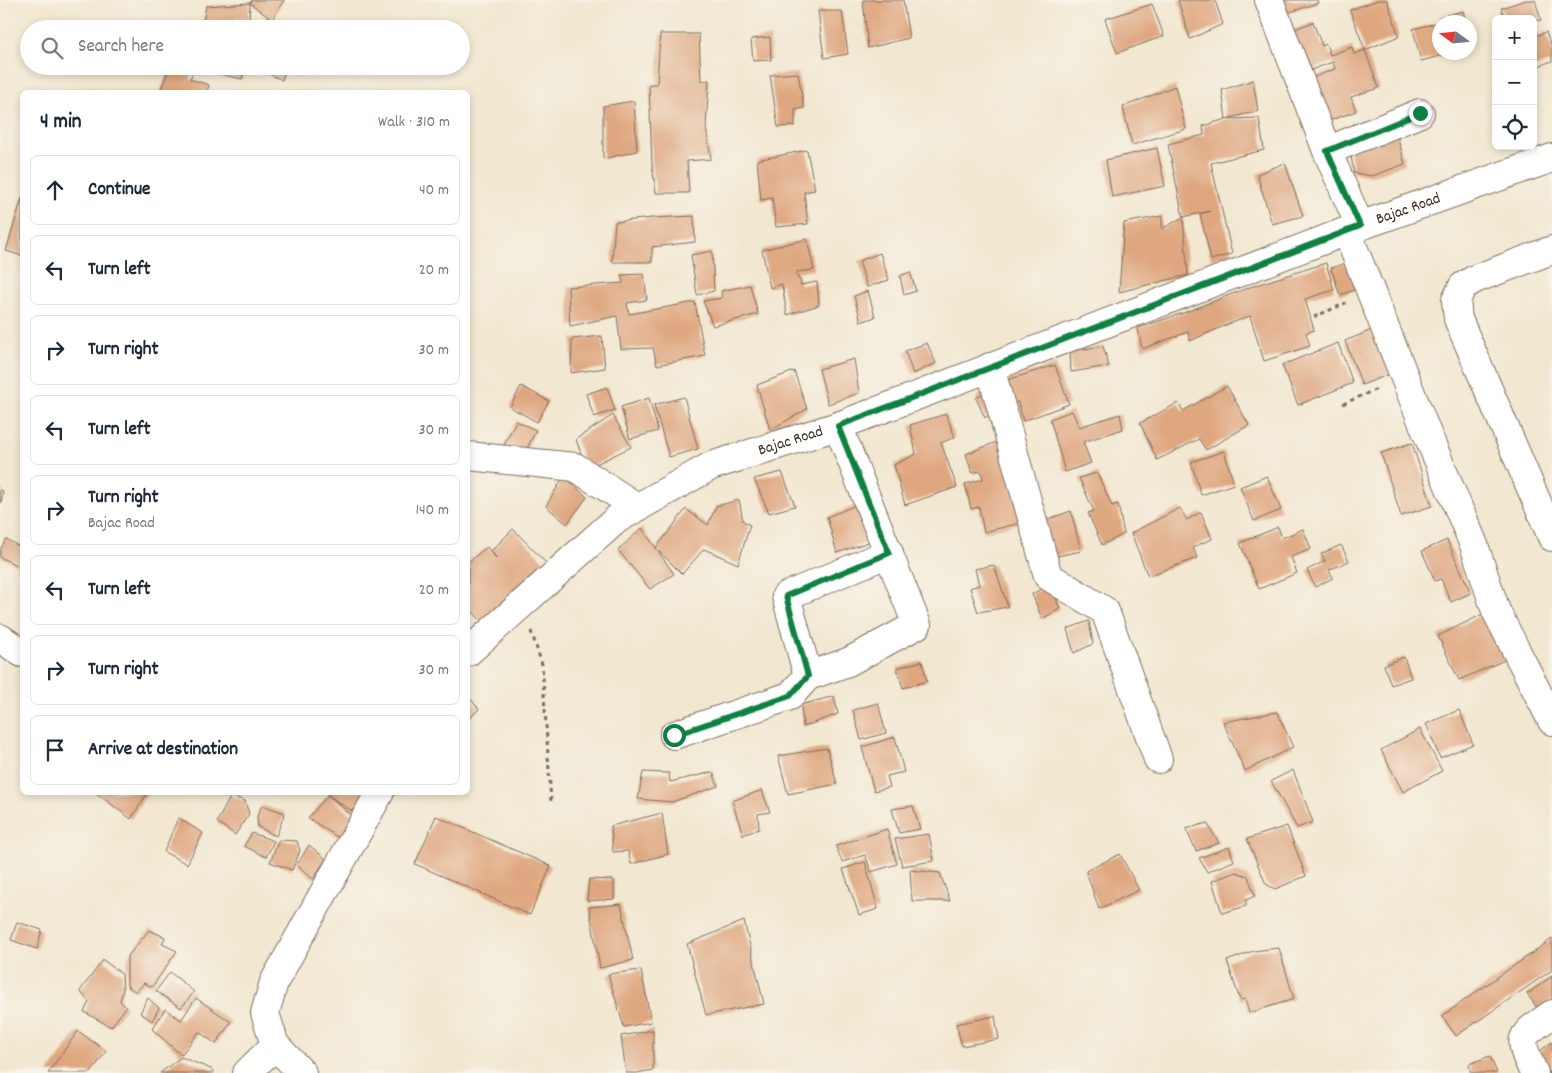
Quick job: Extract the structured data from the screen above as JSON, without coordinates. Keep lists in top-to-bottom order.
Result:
{
  "streets": {
    "street": ["Bajac Road"]
  },
  "north": "left",
  "page": {
    "map_buttons": ["+", "−"],
    "search": "Search here",
    "heading": ["4 min", "Walk · 310 m"],
    "list": [
      ["Continue", "40 m"],
      ["Turn left", "20 m"],
      ["Turn right", "30 m"],
      ["Turn left", "30 m"],
      ["Turn right", "Bajac Road", "140 m"],
      ["Turn left", "20 m"],
      ["Turn right", "30 m"],
      "Arrive at destination"
    ]
  }
}
